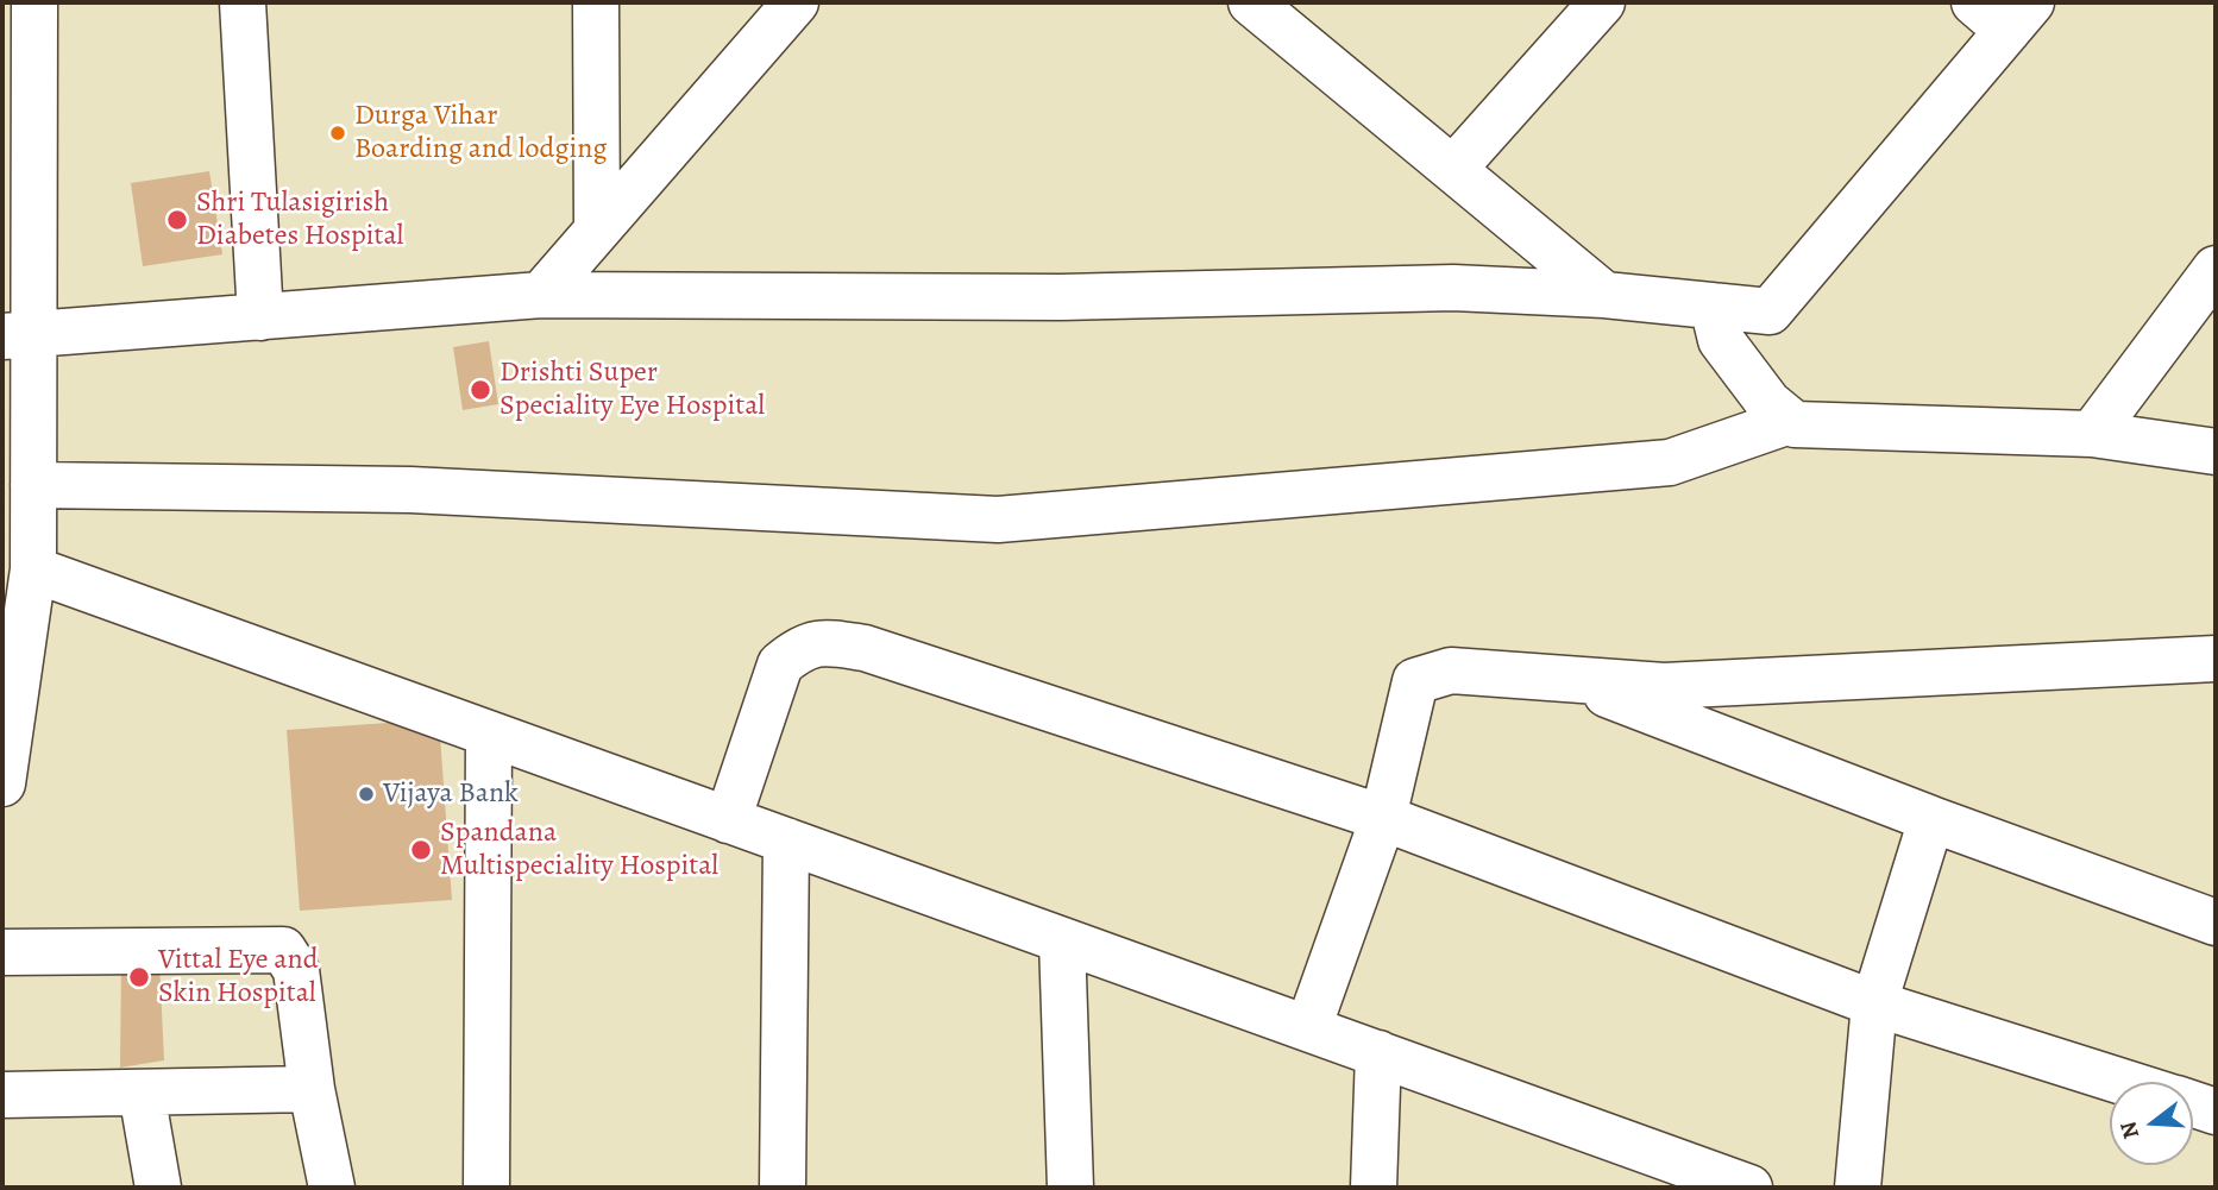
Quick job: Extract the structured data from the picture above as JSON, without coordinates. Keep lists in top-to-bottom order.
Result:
{
  "places": [
    "Durga Vihar Boarding and lodging",
    "Shri Tulasigirish Diabetes Hospital",
    "Drishti Super Speciality Eye Hospital",
    "Vijaya Bank",
    "Spandana Multispeciality Hospital",
    "Vittal Eye and Skin Hospital"
  ],
  "north": "left"
}
